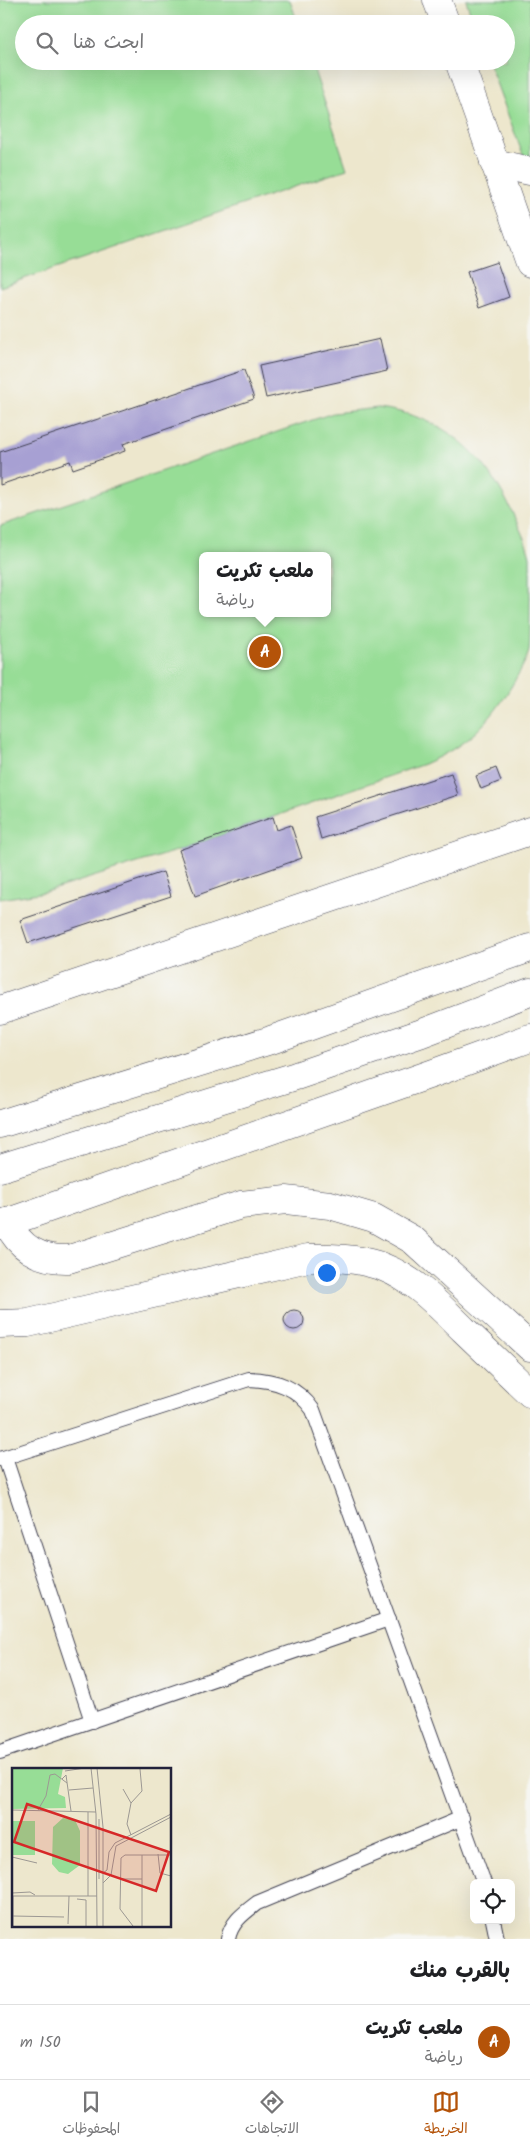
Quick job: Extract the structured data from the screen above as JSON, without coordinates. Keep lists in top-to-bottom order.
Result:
{
  "page": {
    "search": "ابحث هنا",
    "popup": ["ملعب تكريت", "رياضة"],
    "pins": "A",
    "heading": "بالقرب منك",
    "list": [
      {
        "mark": "A",
        "name": "ملعب تكريت",
        "note": "رياضة",
        "value": "150 m"
      }
    ],
    "nav": ["الخريطة", "الاتجاهات", "المحفوظات"]
  }
}
